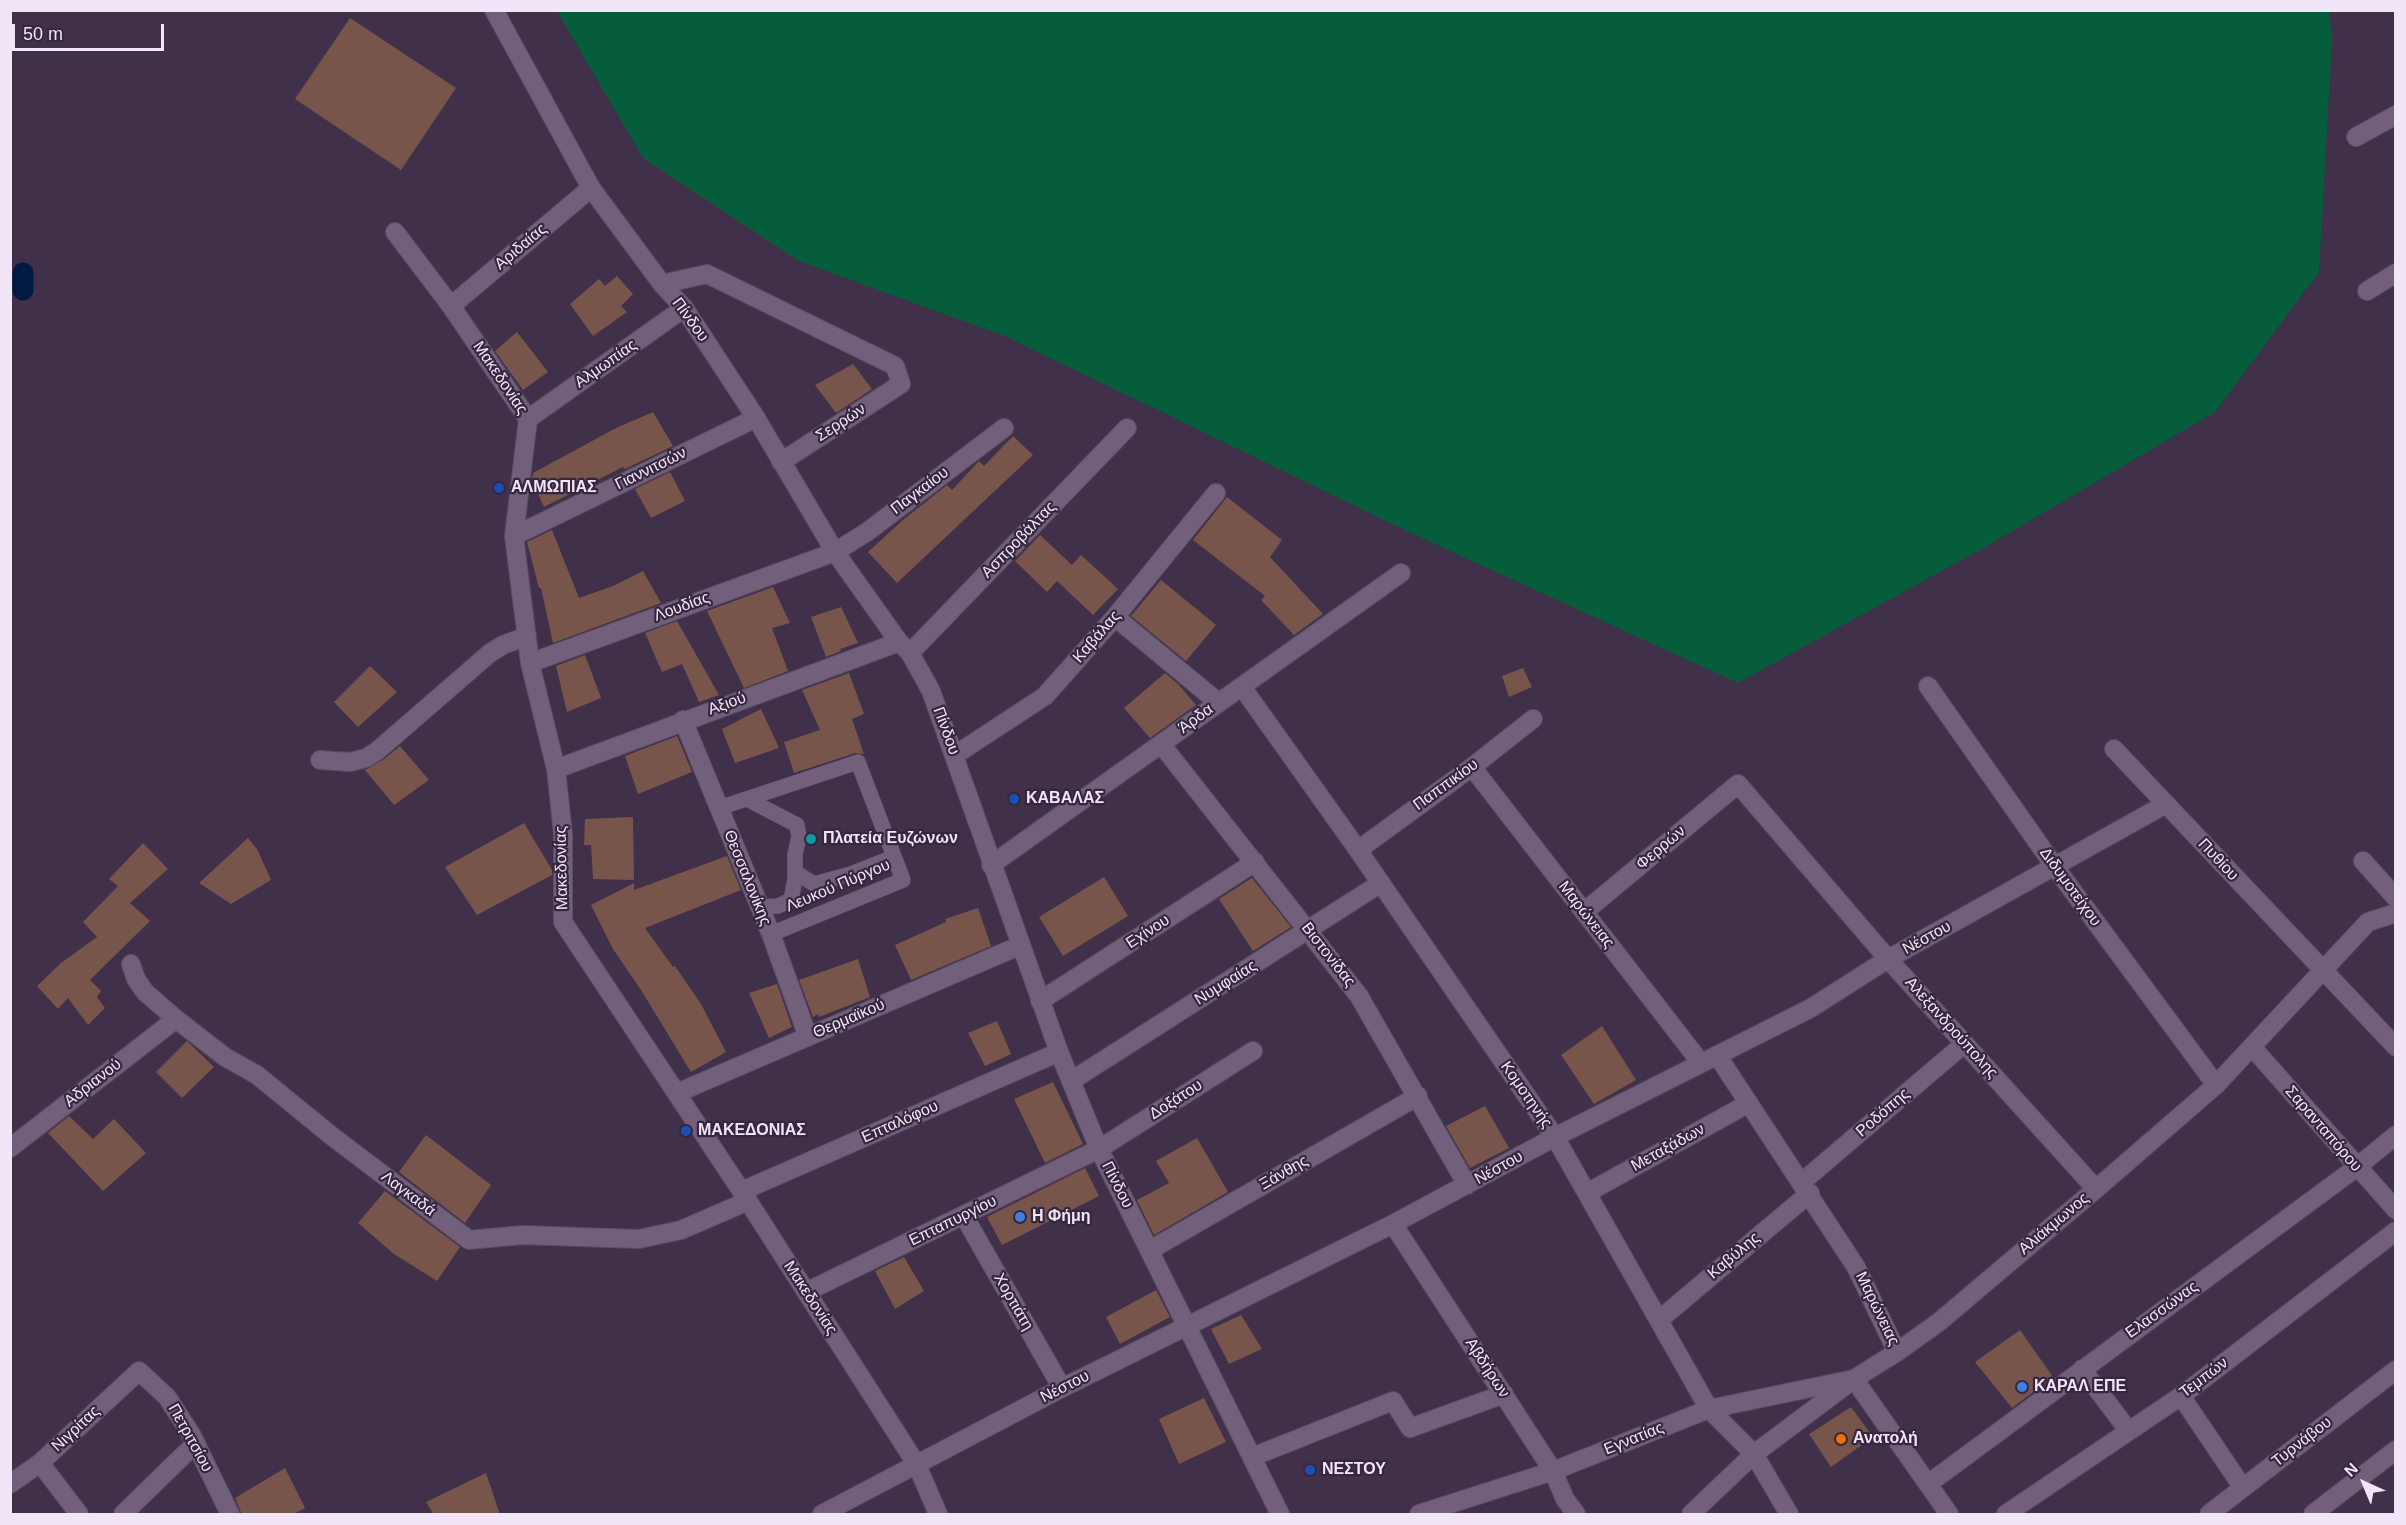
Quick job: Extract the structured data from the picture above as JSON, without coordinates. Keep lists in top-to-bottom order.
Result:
{
  "streets": {
    "street": [
      "Αριδαίας",
      "Πίνδου",
      "Αλμωπίας",
      "Μακεδονίας",
      "Σερρών",
      "Γιαννιτσών",
      "Παγκαίου",
      "Ασπροβάλτας",
      "Λουδίας",
      "Καβάλας",
      "Αξιού",
      "Άρδα",
      "Παππικίου",
      "Φερρών",
      "Πυθίου",
      "Θεσσαλονίκης",
      "Λευκού Πύργου",
      "Διδυμοτείχου",
      "Μαρώνειας",
      "Εχίνου",
      "Νέστου",
      "Βιστονίδας",
      "Νυμφαίας",
      "Θερμαϊκού",
      "Αλεξανδρούπολης",
      "Αδριανού",
      "Κομοτηνής",
      "Δοξάτου",
      "Ροδόπης",
      "Επταλόφου",
      "Σαρανταπόρου",
      "Μεταξάδων",
      "Ξάνθης",
      "Λαγκαδά",
      "Επταπυργίου",
      "Αλιάκμωνος",
      "Καβύλης",
      "Χορτιάτη",
      "Ελασσώνας",
      "Αβδήρων",
      "Τεμπών",
      "Νιγρίτας",
      "Πετριτσίου",
      "Εγνατίας",
      "Τυρνάβου"
    ]
  },
  "crossings": [
    ["Αριδαίας", "Πίνδου"],
    ["Αριδαίας", "Μακεδονίας"],
    ["Πίνδου", "Αλμωπίας"],
    ["Πίνδου", "Σερρών"],
    ["Πίνδου", "Γιαννιτσών"],
    ["Πίνδου", "Παγκαίου"],
    ["Πίνδου", "Ασπροβάλτας"],
    ["Πίνδου", "Λουδίας"],
    ["Πίνδου", "Καβάλας"],
    ["Πίνδου", "Αξιού"],
    ["Πίνδου", "Άρδα"],
    ["Πίνδου", "Εχίνου"],
    ["Πίνδου", "Νέστου"],
    ["Πίνδου", "Νυμφαίας"],
    ["Πίνδου", "Θερμαϊκού"],
    ["Πίνδου", "Δοξάτου"],
    ["Πίνδου", "Επταλόφου"],
    ["Πίνδου", "Ξάνθης"],
    ["Πίνδου", "Επταπυργίου"],
    ["Αλμωπίας", "Μακεδονίας"],
    ["Μακεδονίας", "Γιαννιτσών"],
    ["Μακεδονίας", "Λουδίας"],
    ["Μακεδονίας", "Αξιού"],
    ["Μακεδονίας", "Νέστου"],
    ["Μακεδονίας", "Θερμαϊκού"],
    ["Μακεδονίας", "Επταλόφου"],
    ["Μακεδονίας", "Λαγκαδά"],
    ["Μακεδονίας", "Επταπυργίου"],
    ["Παγκαίου", "Λουδίας"],
    ["Ασπροβάλτας", "Αξιού"],
    ["Αξιού", "Θεσσαλονίκης"],
    ["Άρδα", "Βιστονίδας"],
    ["Άρδα", "Κομοτηνής"],
    ["Παππικίου", "Μαρώνειας"],
    ["Παππικίου", "Κομοτηνής"],
    ["Φερρών", "Μαρώνειας"],
    ["Φερρών", "Αλεξανδρούπολης"],
    ["Πυθίου", "Νέστου"],
    ["Πυθίου", "Αλιάκμωνος"],
    ["Θεσσαλονίκης", "Λευκού Πύργου"],
    ["Θεσσαλονίκης", "Θερμαϊκού"],
    ["Διδυμοτείχου", "Νέστου"],
    ["Διδυμοτείχου", "Αλιάκμωνος"],
    ["Μαρώνειας", "Νέστου"],
    ["Μαρώνειας", "Ροδόπης"],
    ["Μαρώνειας", "Μεταξάδων"],
    ["Μαρώνειας", "Αλιάκμωνος"],
    ["Μαρώνειας", "Καβύλης"],
    ["Εχίνου", "Βιστονίδας"],
    ["Νέστου", "Βιστονίδας"],
    ["Νέστου", "Αλεξανδρούπολης"],
    ["Νέστου", "Κομοτηνής"],
    ["Νέστου", "Χορτιάτη"],
    ["Νέστου", "Αβδήρων"],
    ["Βιστονίδας", "Νυμφαίας"],
    ["Βιστονίδας", "Ξάνθης"],
    ["Νυμφαίας", "Κομοτηνής"],
    ["Αλεξανδρούπολης", "Ροδόπης"],
    ["Αλεξανδρούπολης", "Αλιάκμωνος"],
    ["Αδριανού", "Λαγκαδά"],
    ["Κομοτηνής", "Μεταξάδων"],
    ["Κομοτηνής", "Αλιάκμωνος"],
    ["Κομοτηνής", "Καβύλης"],
    ["Κομοτηνής", "Εγνατίας"],
    ["Δοξάτου", "Επταπυργίου"],
    ["Ροδόπης", "Καβύλης"],
    ["Επταλόφου", "Λαγκαδά"],
    ["Σαρανταπόρου", "Αλιάκμωνος"],
    ["Σαρανταπόρου", "Ελασσώνας"],
    ["Επταπυργίου", "Χορτιάτη"],
    ["Αλιάκμωνος", "Εγνατίας"],
    ["Αβδήρων", "Εγνατίας"],
    ["Νιγρίτας", "Πετριτσίου"]
  ],
  "places": [
    "ΑΛΜΩΠΙΑΣ",
    "ΚΑΒΑΛΑΣ",
    "Πλατεία Ευζώνων",
    "ΜΑΚΕΔΟΝΙΑΣ",
    "Η Φήμη",
    "ΚΑΡΑΛ ΕΠΕ",
    "Ανατολή",
    "ΝΕΣΤΟΥ"
  ],
  "scale_bar": "50 m",
  "north": "top left"
}
